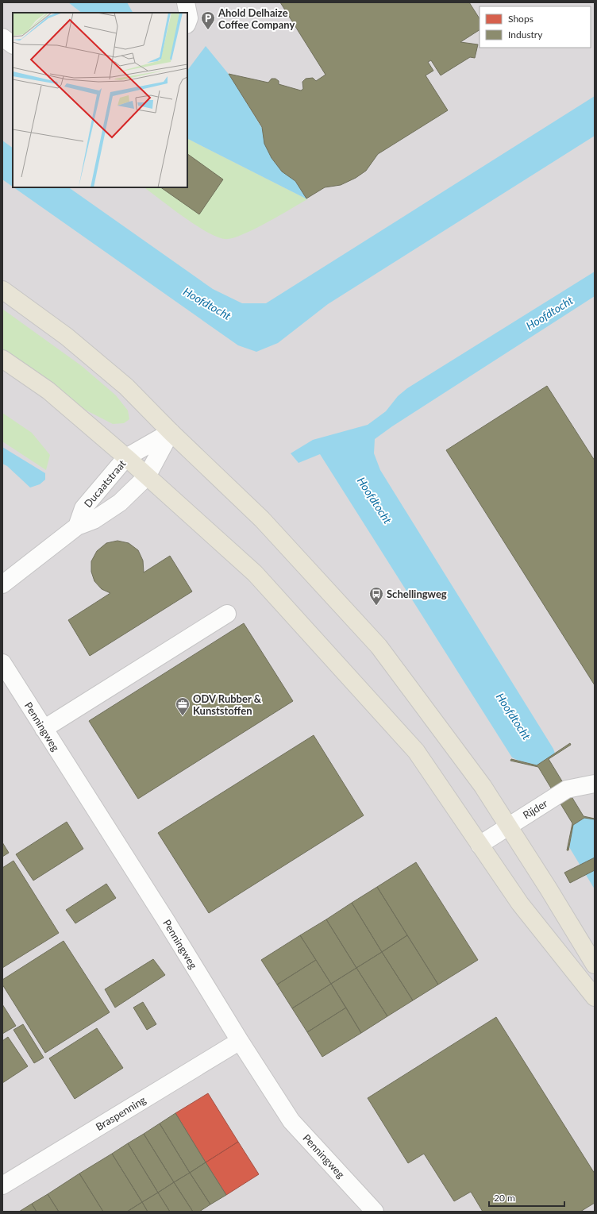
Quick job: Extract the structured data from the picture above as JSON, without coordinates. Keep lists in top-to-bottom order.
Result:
{
  "streets": {
    "street": [
      "Ducaatstraat",
      "Penningweg",
      "Rijder",
      "Braspenning"
    ]
  },
  "crossings": [
    ["Penningweg", "Braspenning"]
  ],
  "water": ["Hoofdtocht"],
  "places": {
    "parking": ["Ahold Delhaize Coffee Company"],
    "bus stop": ["Schellingweg"],
    "office": ["ODV Rubber & Kunststoffen"]
  },
  "legend": ["Shops", "Industry"],
  "scale_bar": "20 m"
}
